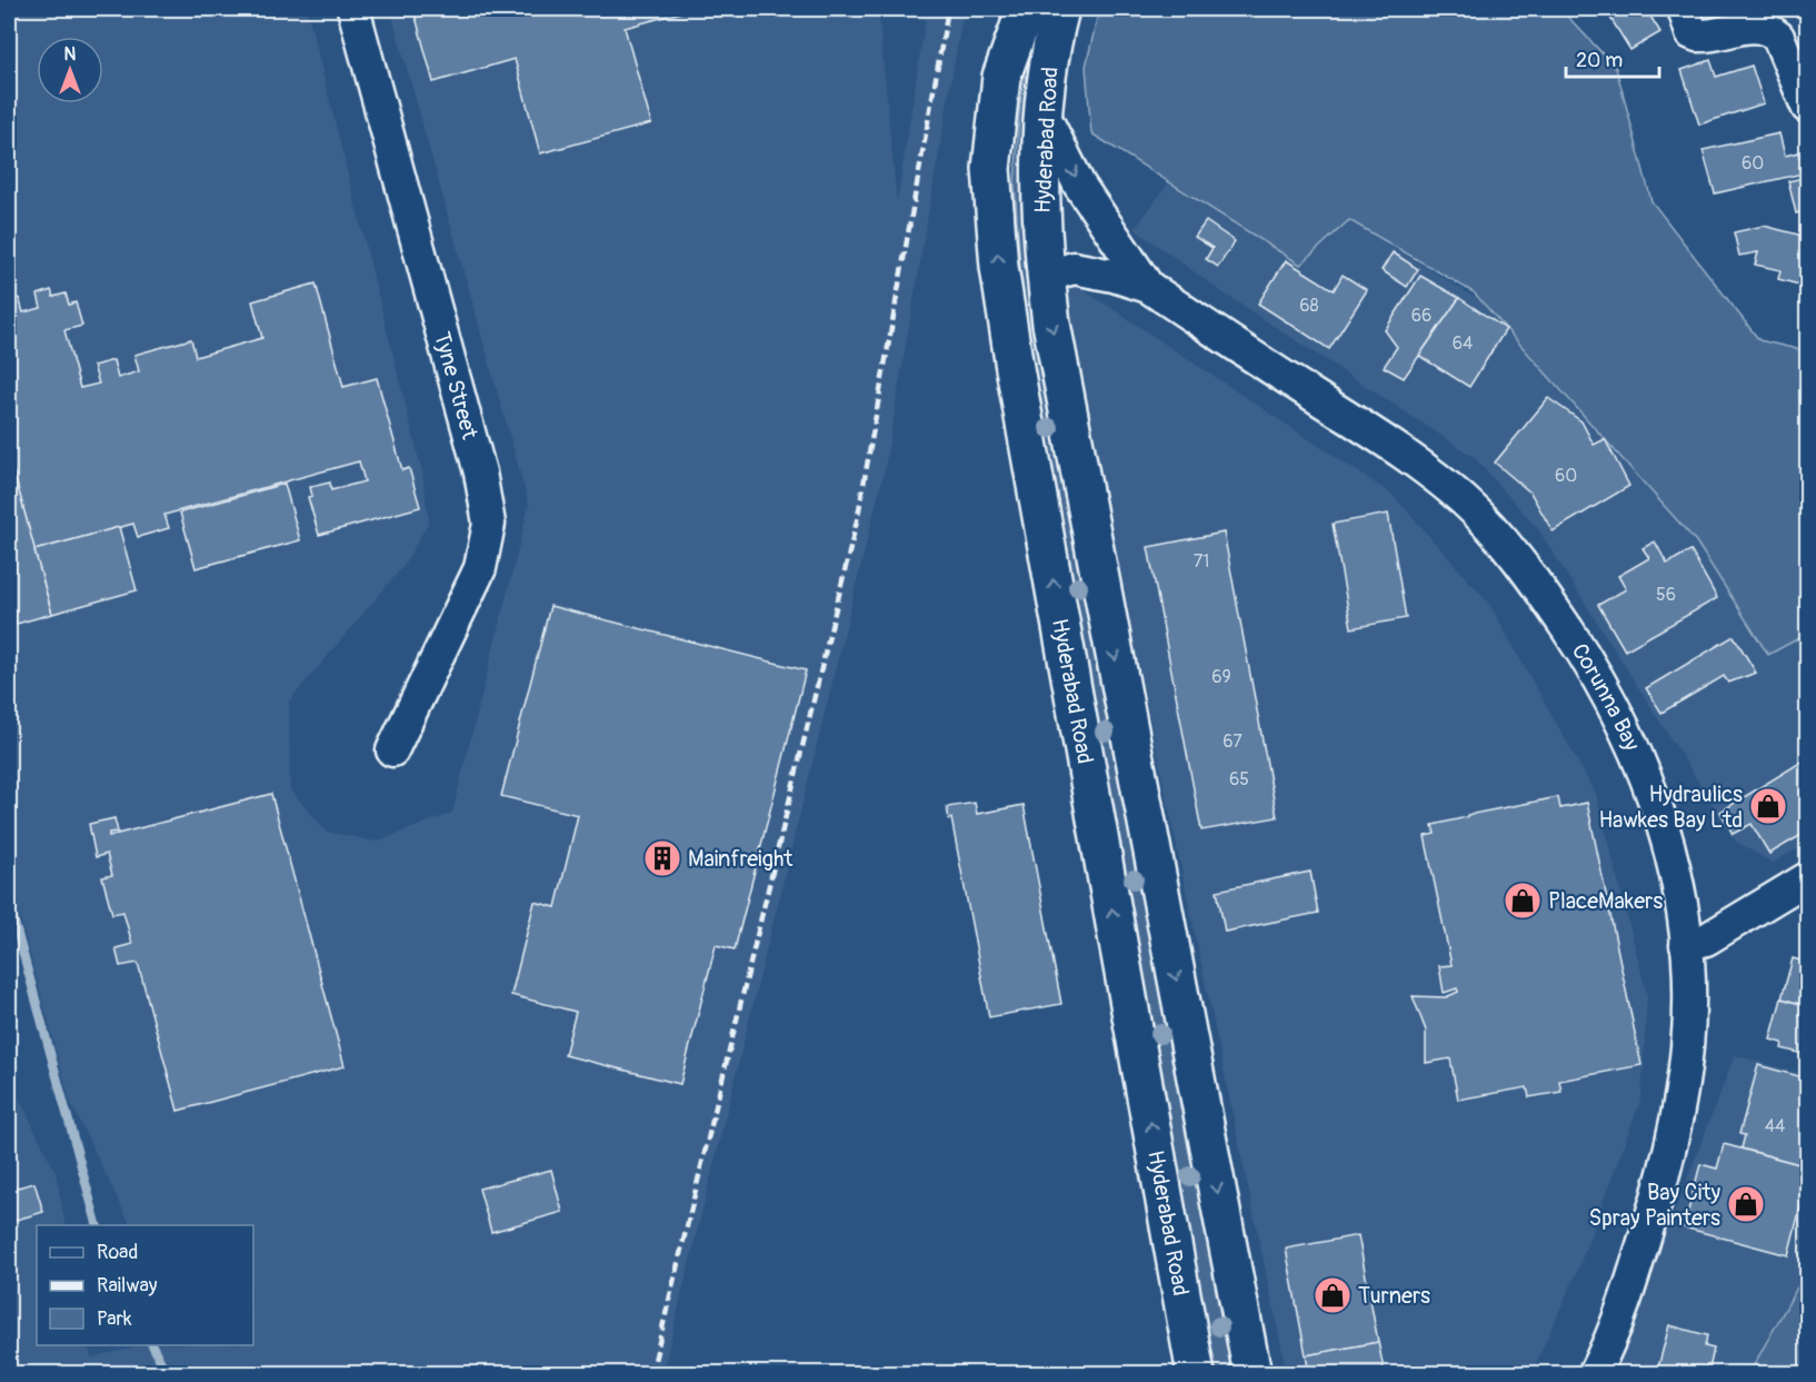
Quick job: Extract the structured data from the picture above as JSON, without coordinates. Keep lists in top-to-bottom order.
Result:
{
  "streets": {
    "highway": ["Hyderabad Road"],
    "street": ["Tyne Street", "Corunna Bay"]
  },
  "crossings": [
    ["Hyderabad Road", "Corunna Bay"]
  ],
  "places": {
    "shop": [
      "Hydraulics Hawkes Bay Ltd",
      "PlaceMakers",
      "Bay City Spray Painters",
      "Turners"
    ],
    "building": ["Mainfreight"]
  },
  "house_numbers": [
    "60",
    "68",
    "66",
    "64",
    "60",
    "71",
    "56",
    "69",
    "67",
    "65",
    "44"
  ],
  "legend": ["Road", "Railway", "Park"],
  "scale_bar": "20 m",
  "north": "top"
}
